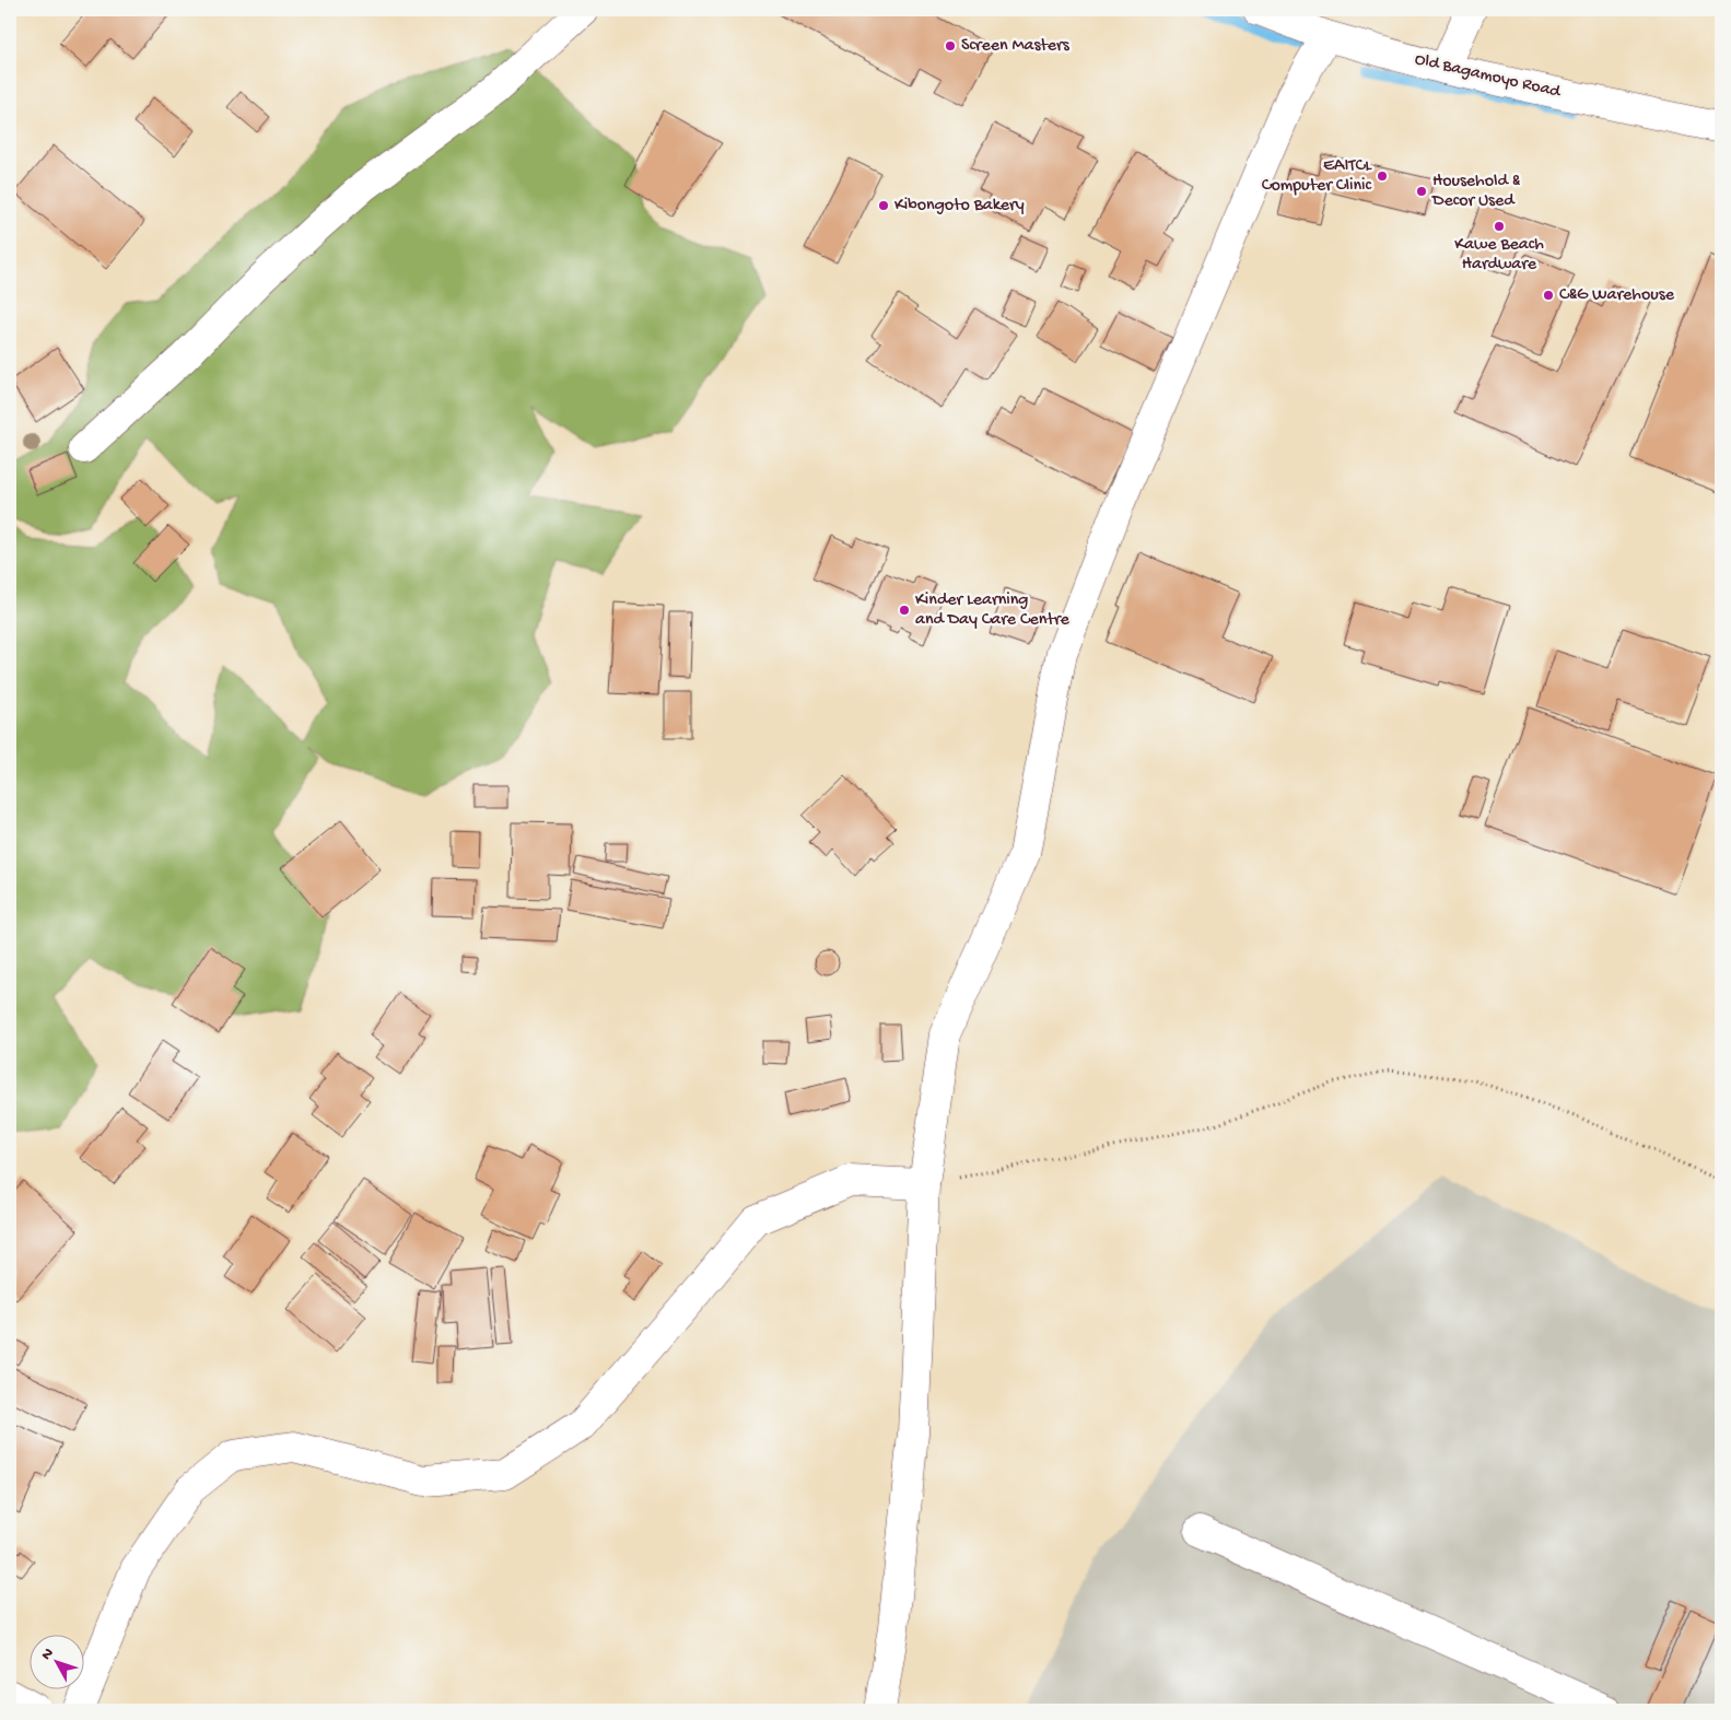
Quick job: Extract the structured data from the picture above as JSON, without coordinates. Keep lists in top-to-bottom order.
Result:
{
  "streets": {
    "street": ["Old Bagamoyo Road"]
  },
  "places": [
    "Screen Masters",
    "EAITCL Computer Clinic",
    "Household & Decor Used",
    "Kibongoto Bakery",
    "Kawe Beach Hardware",
    "C&G Warehouse",
    "Kinder Learning and Day Care Centre"
  ],
  "north": "top left"
}
